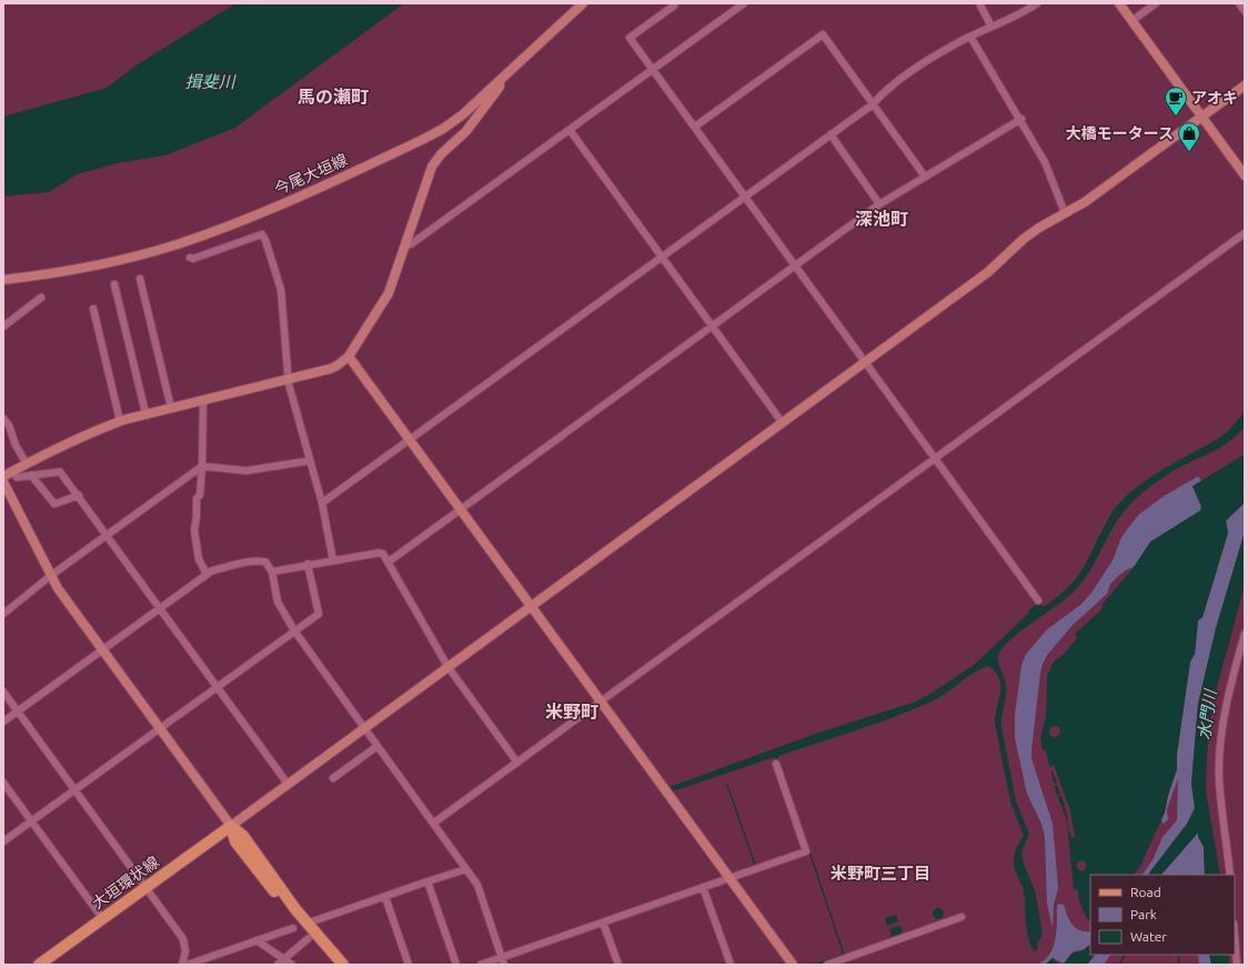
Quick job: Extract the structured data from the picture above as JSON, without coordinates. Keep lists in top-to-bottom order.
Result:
{
  "streets": {
    "main road": ["大垣環状線"],
    "street": ["今尾大垣線"]
  },
  "districts": [
    "馬の瀬町",
    "深池町",
    "米野町",
    "米野町三丁目"
  ],
  "water": ["揖斐川", "水門川"],
  "places": {
    "cafe": ["アオキ"],
    "shop": ["大橋モータース"]
  },
  "legend": ["Road", "Park", "Water"]
}
